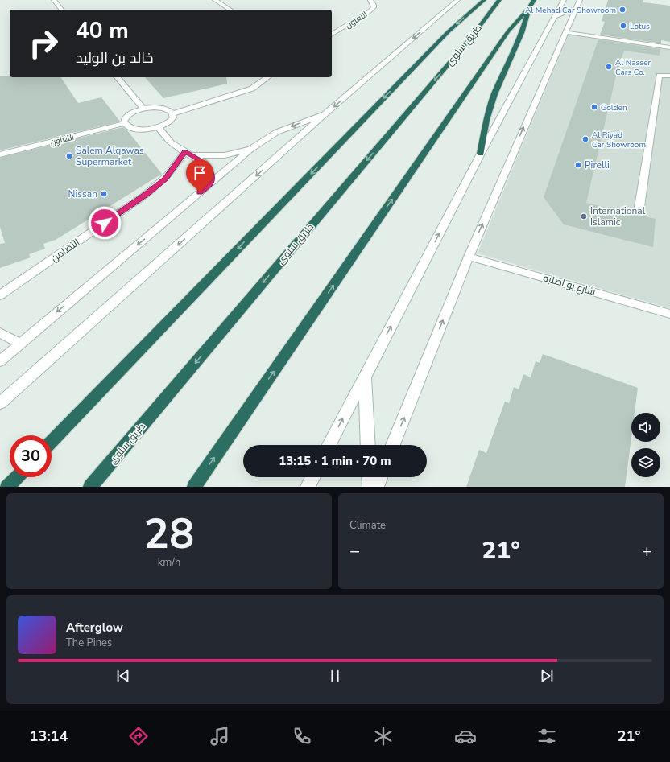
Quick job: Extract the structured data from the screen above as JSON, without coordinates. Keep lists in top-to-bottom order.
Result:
{
  "streets": {
    "highway": ["طريق سلوى"],
    "street": ["التعاون", "التضامن", "شارع بو اصلبه"]
  },
  "places": [
    "Al Mehad Car Showroom",
    "Lotus",
    "Al Nasser Cars Co.",
    "Golden",
    "Al Riyad Car Showroom",
    "Salem Alqawas Supermarket",
    "Pirelli",
    "Nissan",
    "International Islamic"
  ],
  "page": {
    "turn": ["40 m", "خالد بن الوليد"],
    "limit": "30",
    "trip": "13:15 · 1 min · 70 m",
    "tile": [
      ["28", "km/h"],
      "Climate"
    ],
    "heat": ["−", "21°", "+"],
    "song": ["Afterglow", "The Pines"],
    "tabs": ["13:14", "21°"]
  }
}
